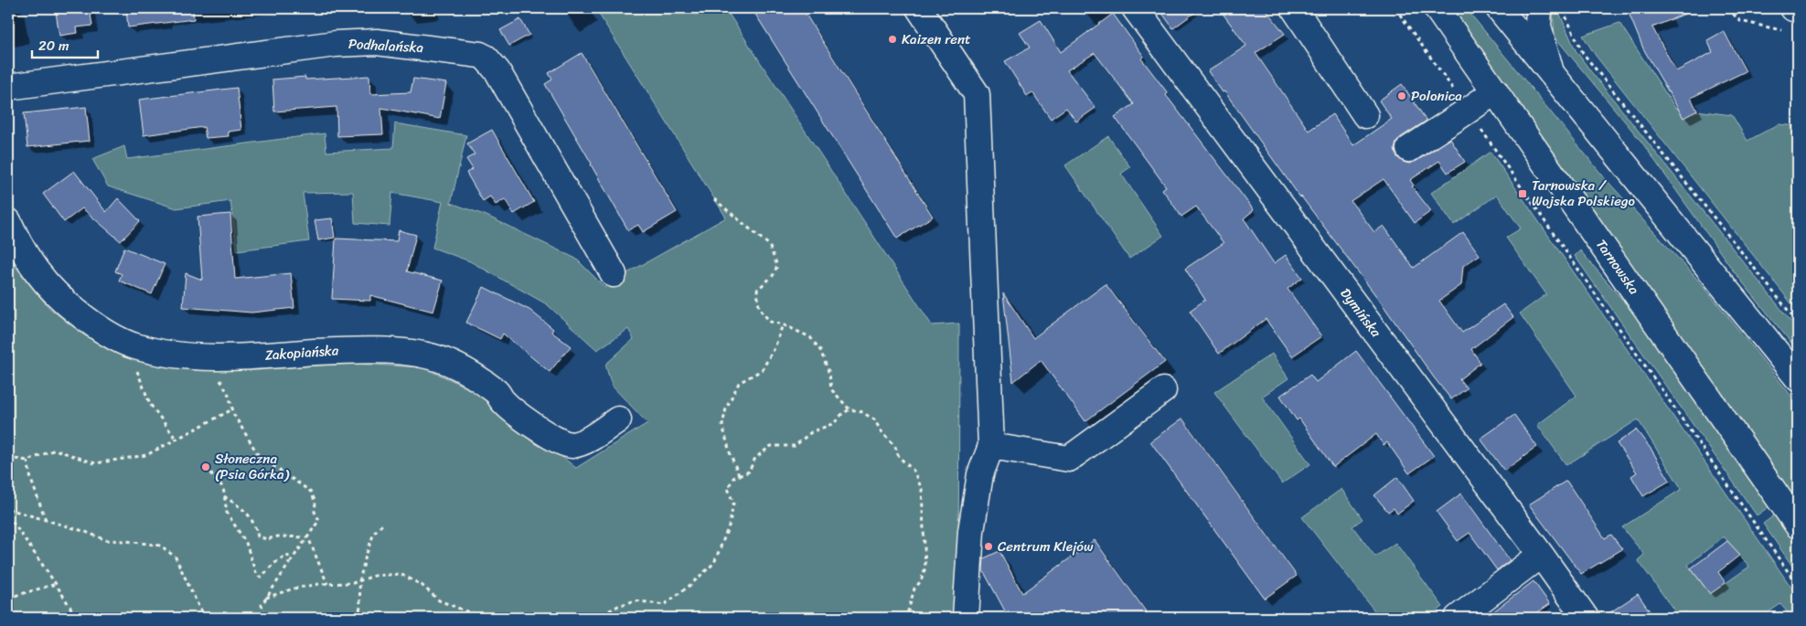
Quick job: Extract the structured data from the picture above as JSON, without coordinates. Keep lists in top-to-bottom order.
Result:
{
  "streets": {
    "street": [
      "Podhalańska",
      "Tarnowska",
      "Dymińska",
      "Zakopiańska"
    ]
  },
  "places": {
    "other": [
      "Kaizen rent",
      "Polonica",
      "Słoneczna (Psia Górka)",
      "Centrum Klejów"
    ],
    "transit": ["Tarnowska / Wojska Polskiego"]
  },
  "scale_bar": "20 m"
}
